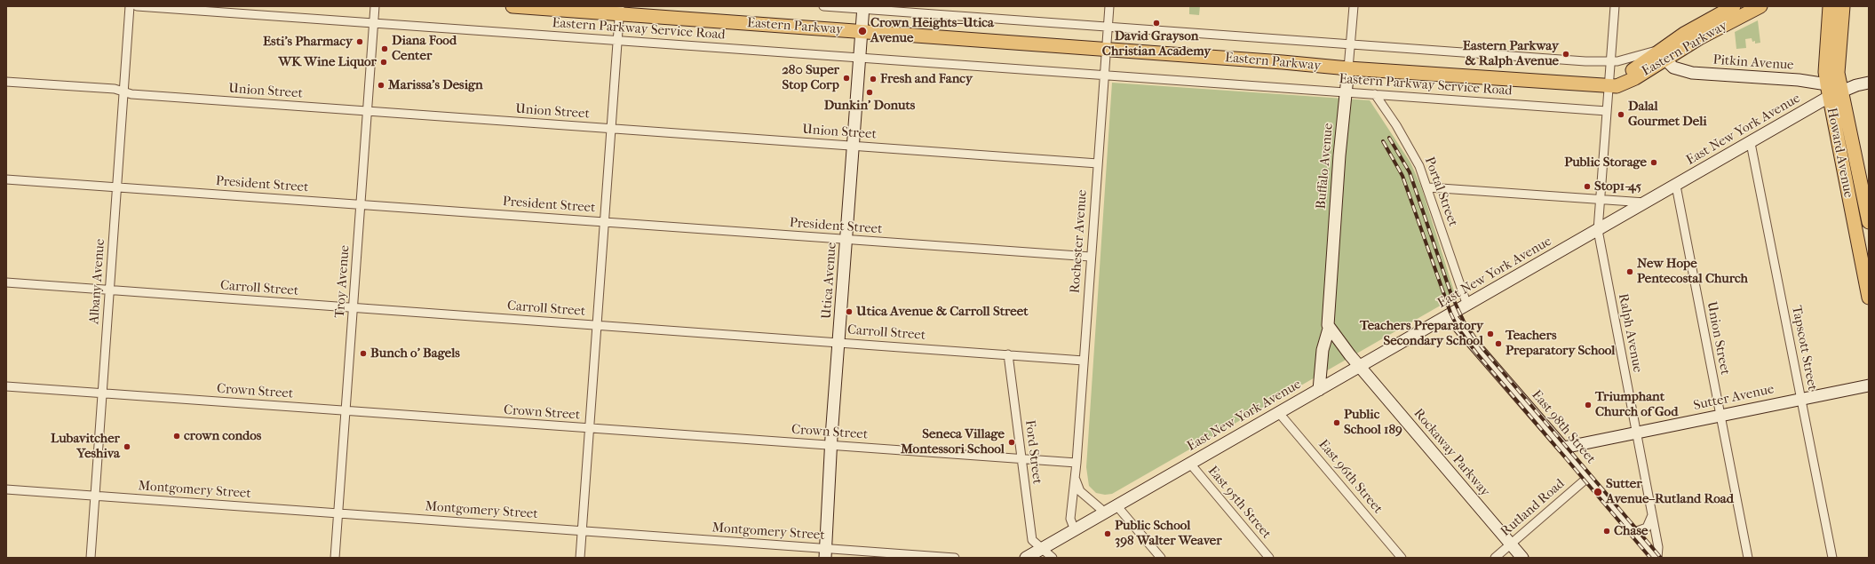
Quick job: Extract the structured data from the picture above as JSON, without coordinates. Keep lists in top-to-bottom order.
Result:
{
  "streets": {
    "main road": [
      "Eastern Parkway",
      "Pitkin Avenue",
      "East New York Avenue",
      "Howard Avenue",
      "Buffalo Avenue",
      "Utica Avenue",
      "Sutter Avenue",
      "East 98th Street",
      "Rockaway Parkway"
    ],
    "street": [
      "Eastern Parkway Service Road",
      "Union Street",
      "President Street",
      "Portal Street",
      "Rochester Avenue",
      "Albany Avenue",
      "Troy Avenue",
      "Carroll Street",
      "Ralph Avenue",
      "Tapscott Street",
      "Crown Street",
      "Ford Street",
      "East 96th Street",
      "Montgomery Street",
      "East 95th Street",
      "Rutland Road"
    ]
  },
  "crossings": [
    ["Eastern Parkway", "Pitkin Avenue"],
    ["Eastern Parkway", "Buffalo Avenue"],
    ["Eastern Parkway", "Rochester Avenue"],
    ["Eastern Parkway", "Utica Avenue"],
    ["Eastern Parkway", "Ralph Avenue"],
    ["Eastern Parkway Service Road", "Buffalo Avenue"],
    ["Eastern Parkway Service Road", "Portal Street"],
    ["Eastern Parkway Service Road", "Rochester Avenue"],
    ["Eastern Parkway Service Road", "Utica Avenue"],
    ["Eastern Parkway Service Road", "Troy Avenue"],
    ["Eastern Parkway Service Road", "Ralph Avenue"],
    ["Pitkin Avenue", "East New York Avenue"],
    ["Pitkin Avenue", "Howard Avenue"],
    ["Union Street", "East New York Avenue"],
    ["Union Street", "Rochester Avenue"],
    ["Union Street", "Utica Avenue"],
    ["Union Street", "Albany Avenue"],
    ["Union Street", "Troy Avenue"],
    ["Union Street", "Sutter Avenue"],
    ["East New York Avenue", "Howard Avenue"],
    ["East New York Avenue", "Buffalo Avenue"],
    ["East New York Avenue", "Portal Street"],
    ["East New York Avenue", "Rochester Avenue"],
    ["East New York Avenue", "Ralph Avenue"],
    ["East New York Avenue", "Tapscott Street"],
    ["East New York Avenue", "East 98th Street"],
    ["East New York Avenue", "Ford Street"],
    ["East New York Avenue", "Rockaway Parkway"],
    ["East New York Avenue", "East 96th Street"],
    ["East New York Avenue", "East 95th Street"],
    ["President Street", "Rochester Avenue"],
    ["President Street", "Utica Avenue"],
    ["President Street", "Albany Avenue"],
    ["President Street", "Troy Avenue"],
    ["Rochester Avenue", "Carroll Street"],
    ["Rochester Avenue", "Crown Street"],
    ["Utica Avenue", "Carroll Street"],
    ["Utica Avenue", "Crown Street"],
    ["Utica Avenue", "Montgomery Street"],
    ["Albany Avenue", "Carroll Street"],
    ["Albany Avenue", "Crown Street"],
    ["Albany Avenue", "Montgomery Street"],
    ["Troy Avenue", "Carroll Street"],
    ["Troy Avenue", "Crown Street"],
    ["Troy Avenue", "Montgomery Street"],
    ["Carroll Street", "Ford Street"],
    ["Ralph Avenue", "Sutter Avenue"],
    ["Ralph Avenue", "East 98th Street"],
    ["Tapscott Street", "Sutter Avenue"],
    ["Crown Street", "Ford Street"],
    ["Sutter Avenue", "East 98th Street"],
    ["East 98th Street", "Rutland Road"],
    ["Rockaway Parkway", "Rutland Road"]
  ],
  "places": [
    "David Grayson Christian Academy",
    "Crown Heights–Utica Avenue",
    "Esti's Pharmacy",
    "Diana Food Center",
    "Eastern Parkway & Ralph Avenue",
    "WK Wine Liquor",
    "280 Super Stop Corp",
    "Fresh and Fancy",
    "Marissa's Design",
    "Dunkin' Donuts",
    "Dalal Gourmet Deli",
    "Public Storage",
    "Stop1-45",
    "New Hope Pentecostal Church",
    "Utica Avenue & Carroll Street",
    "Teachers Preparatory Secondary School",
    "Teachers Preparatory School",
    "Bunch o' Bagels",
    "Triumphant Church of God",
    "Public School 189",
    "crown condos",
    "Seneca Village Montessori School",
    "Lubavitcher Yeshiva",
    "Sutter Avenue–Rutland Road",
    "Chase",
    "Public School 398 Walter Weaver"
  ]
}
